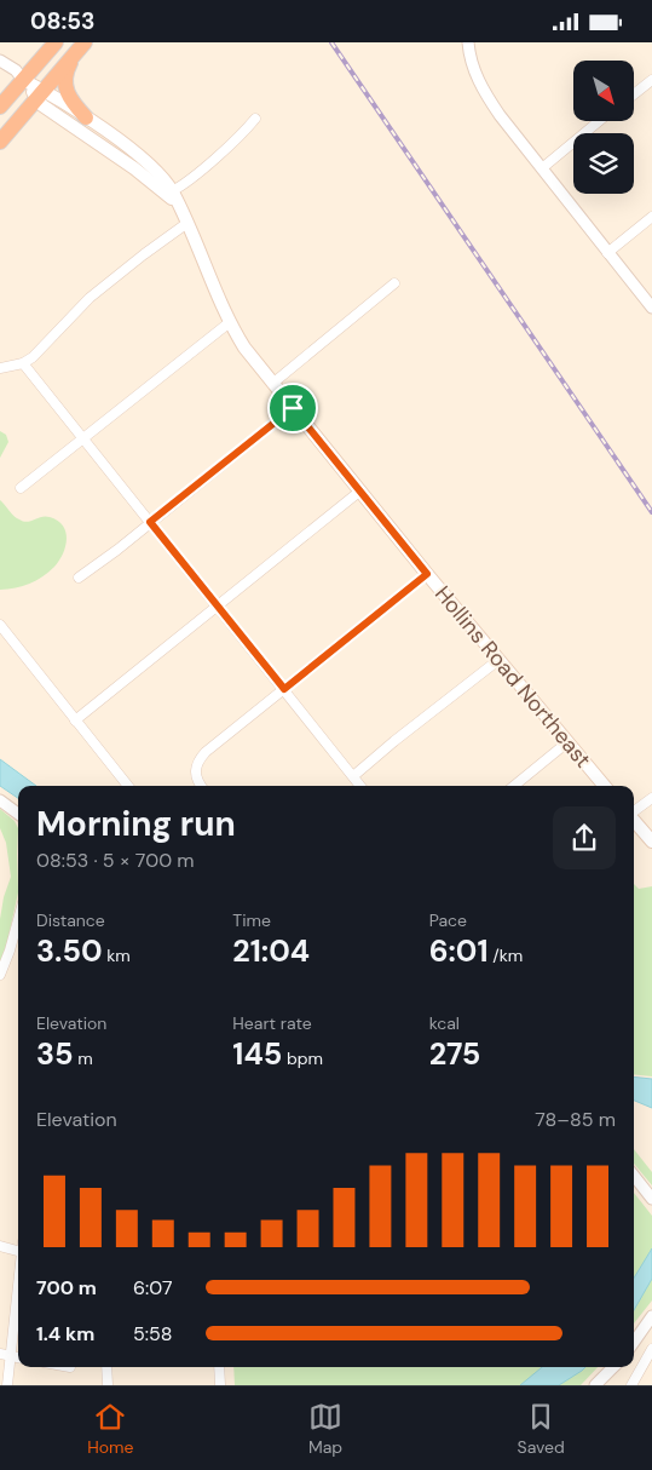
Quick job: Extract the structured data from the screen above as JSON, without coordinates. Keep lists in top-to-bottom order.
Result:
{
  "streets": {
    "main road": ["Hollins Road Northeast"]
  },
  "north": "bottom right",
  "page": {
    "status": "08:53",
    "heading": ["Morning run", "08:53 · 5 × 700 m"],
    "stats": [
      ["Distance", "3.50 km"],
      ["Time", "21:04"],
      ["Pace", "6:01 /km"],
      ["Elevation", "35 m"],
      ["Heart rate", "145 bpm"],
      ["kcal", "275"]
    ],
    "chart": ["Elevation", "78–85 m"],
    "list": [
      {
        "name": "700 m",
        "note": "6:07"
      },
      {
        "name": "1.4 km",
        "note": "5:58"
      }
    ],
    "tabs": ["Home", "Map", "Saved"]
  }
}
